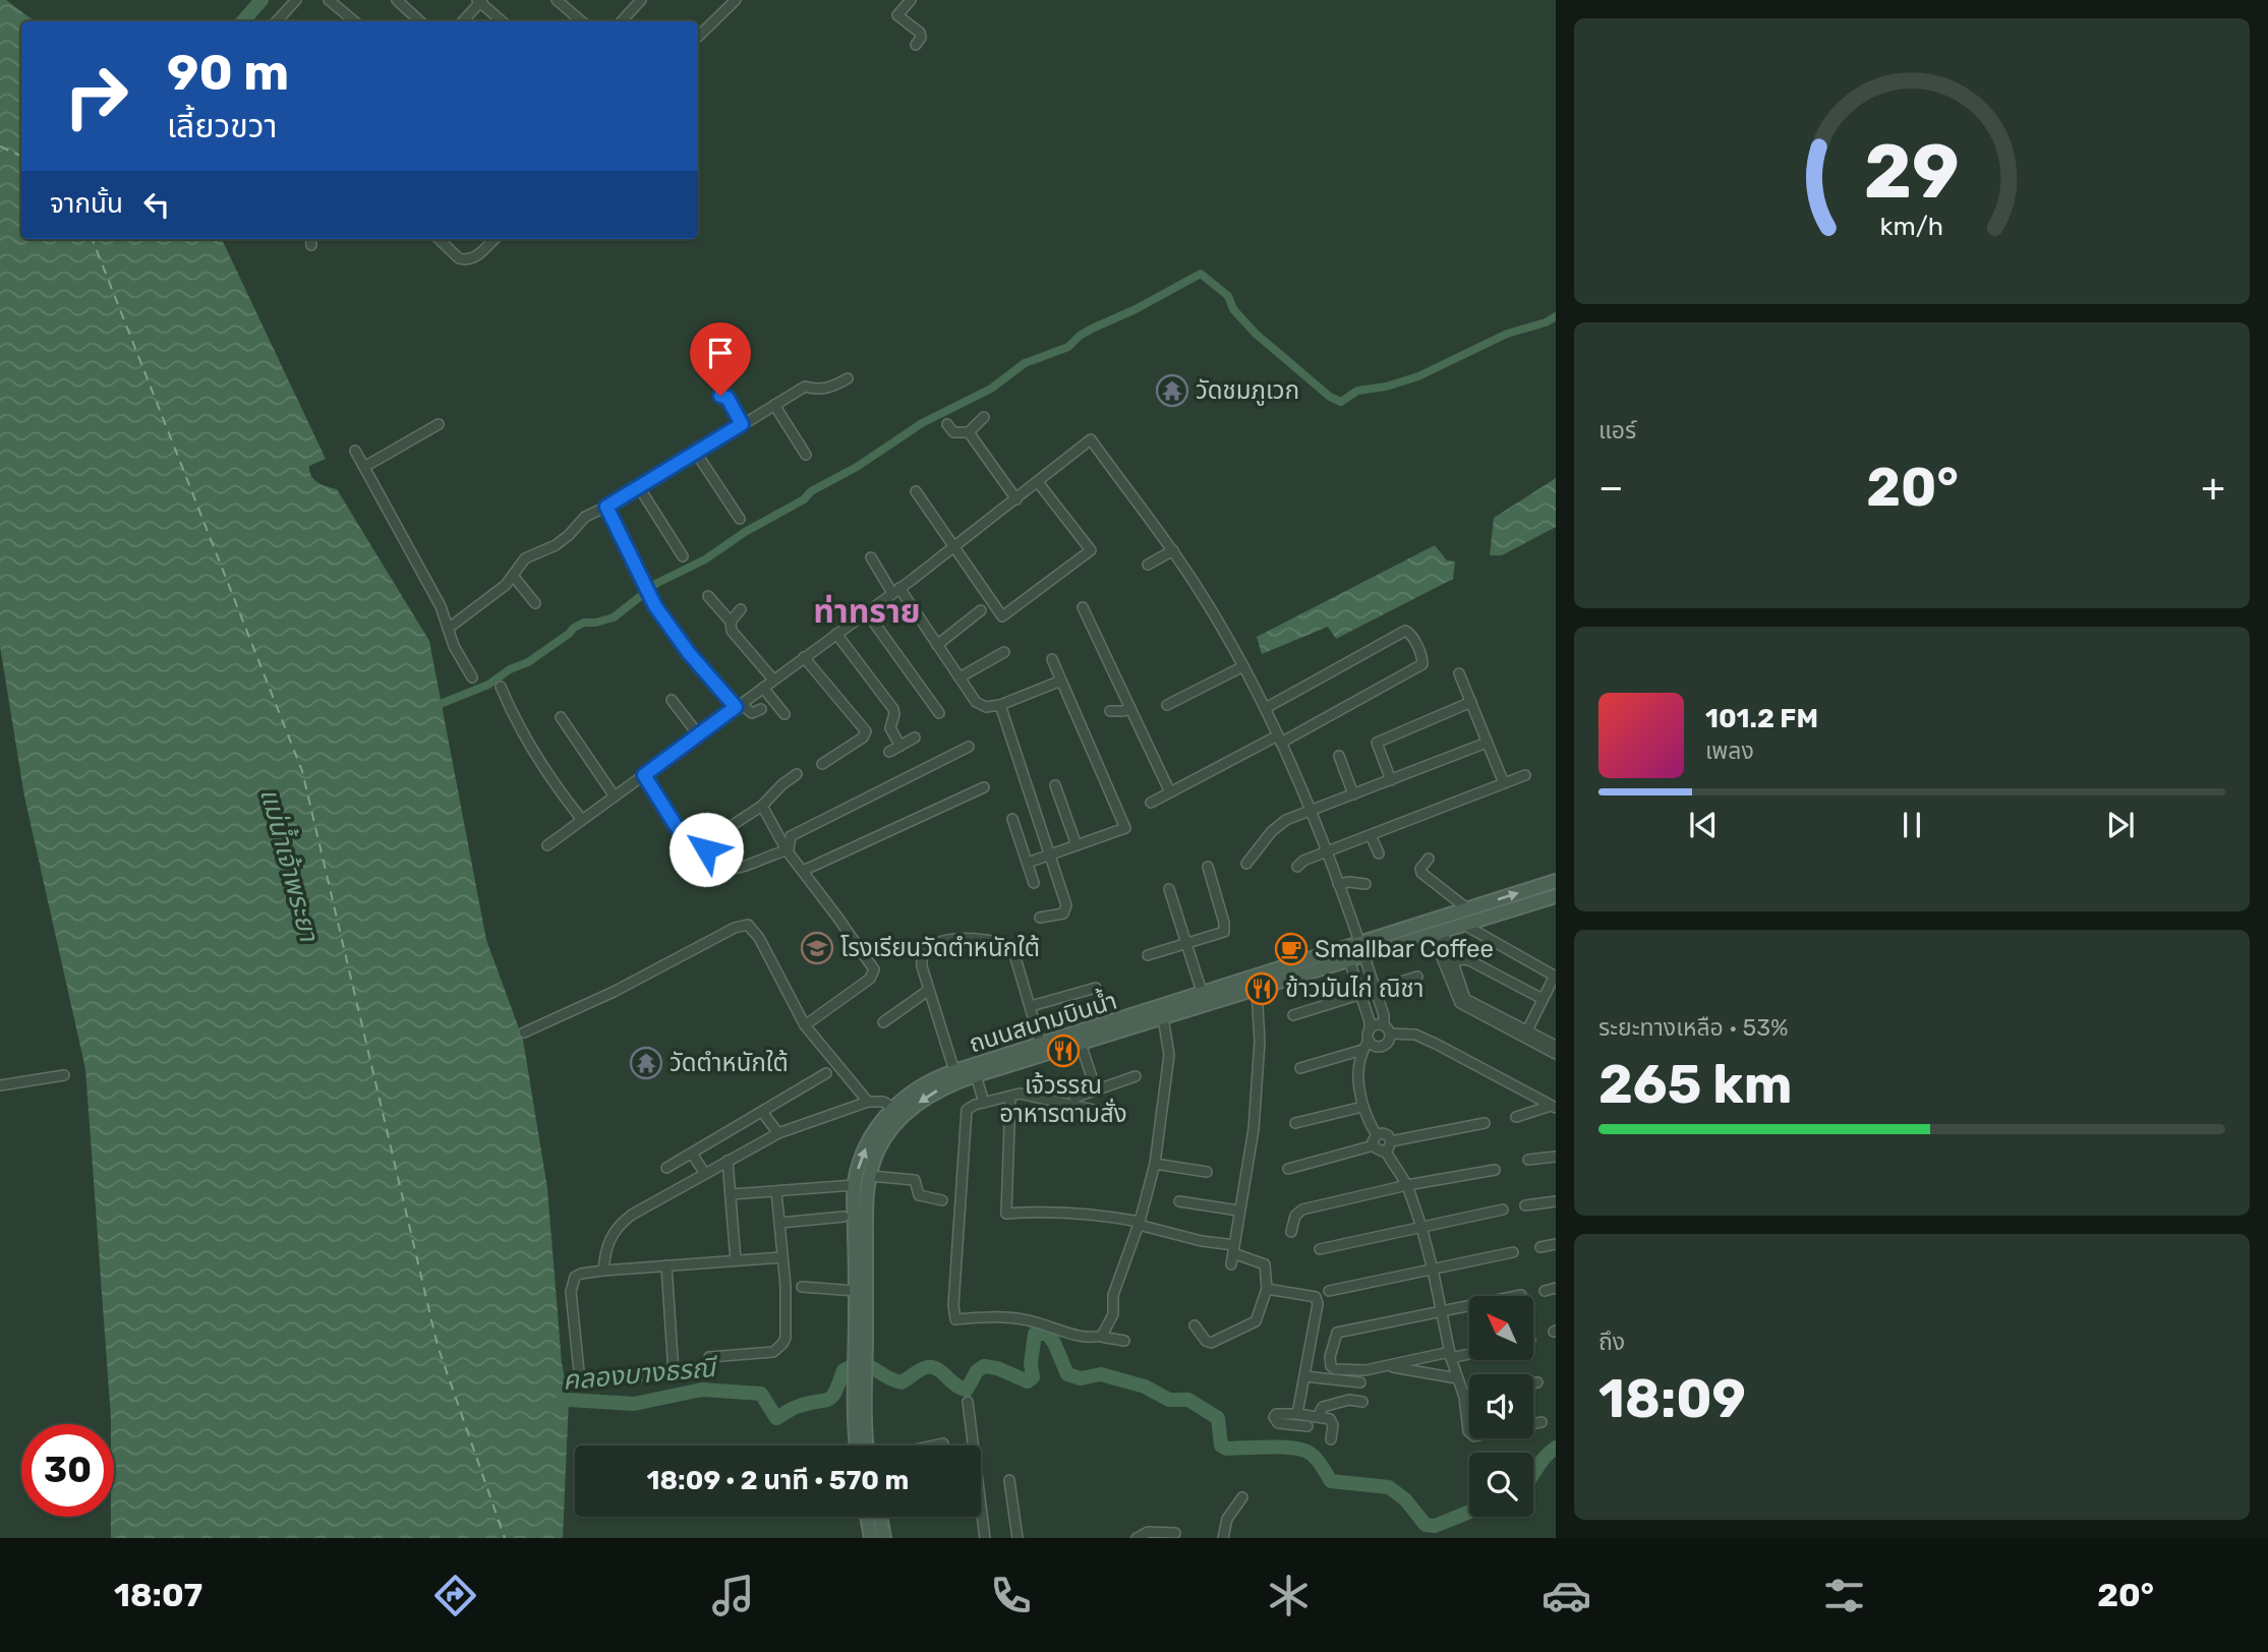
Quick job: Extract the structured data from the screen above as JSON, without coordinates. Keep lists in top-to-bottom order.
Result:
{
  "streets": {
    "main road": ["ถนนสนามบินน้ำ"]
  },
  "districts": ["ท่าทราย"],
  "water": ["แม่น้ำเจ้าพระยา", "คลองบางธรณี"],
  "places": {
    "temple": ["วัดชมภูเวก", "วัดตำหนักใต้"],
    "school or university": ["โรงเรียนวัดตำหนักใต้"],
    "cafe": ["Smallbar Coffee"],
    "restaurant": ["ข้าวมันไก่ ณิชา", "เจ้วรรณ อาหารตามสั่ง"]
  },
  "north": "top left",
  "page": {
    "turn": ["90 m", "เลี้ยวขวา"],
    "then": "จากนั้น",
    "tile": [
      "แอร์",
      ["ระยะทางเหลือ · 53%", "265 km"],
      ["ถึง", "18:09"]
    ],
    "heat": ["−", "20°", "+"],
    "song": ["101.2 FM", "เพลง"],
    "limit": "30",
    "trip": "18:09 · 2 นาที · 570 m",
    "tabs": ["18:07", "20°"],
    "gauge": ["29", "km/h"]
  }
}
